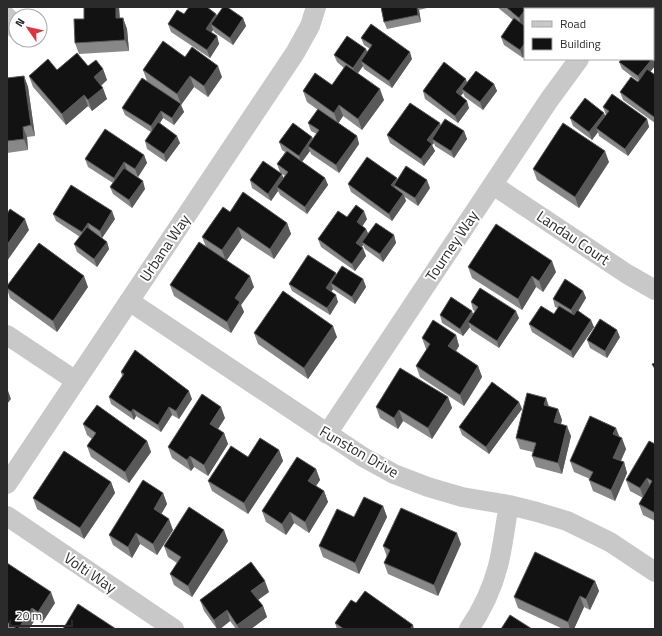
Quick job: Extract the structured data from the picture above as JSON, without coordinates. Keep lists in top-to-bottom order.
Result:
{
  "streets": {
    "street": [
      "Landau Court",
      "Tourney Way",
      "Urbana Way",
      "Funston Drive",
      "Volti Way"
    ]
  },
  "crossings": [
    ["Landau Court", "Tourney Way"],
    ["Tourney Way", "Funston Drive"],
    ["Urbana Way", "Funston Drive"]
  ],
  "legend": ["Road", "Building"],
  "scale_bar": "20 m",
  "north": "top left"
}
